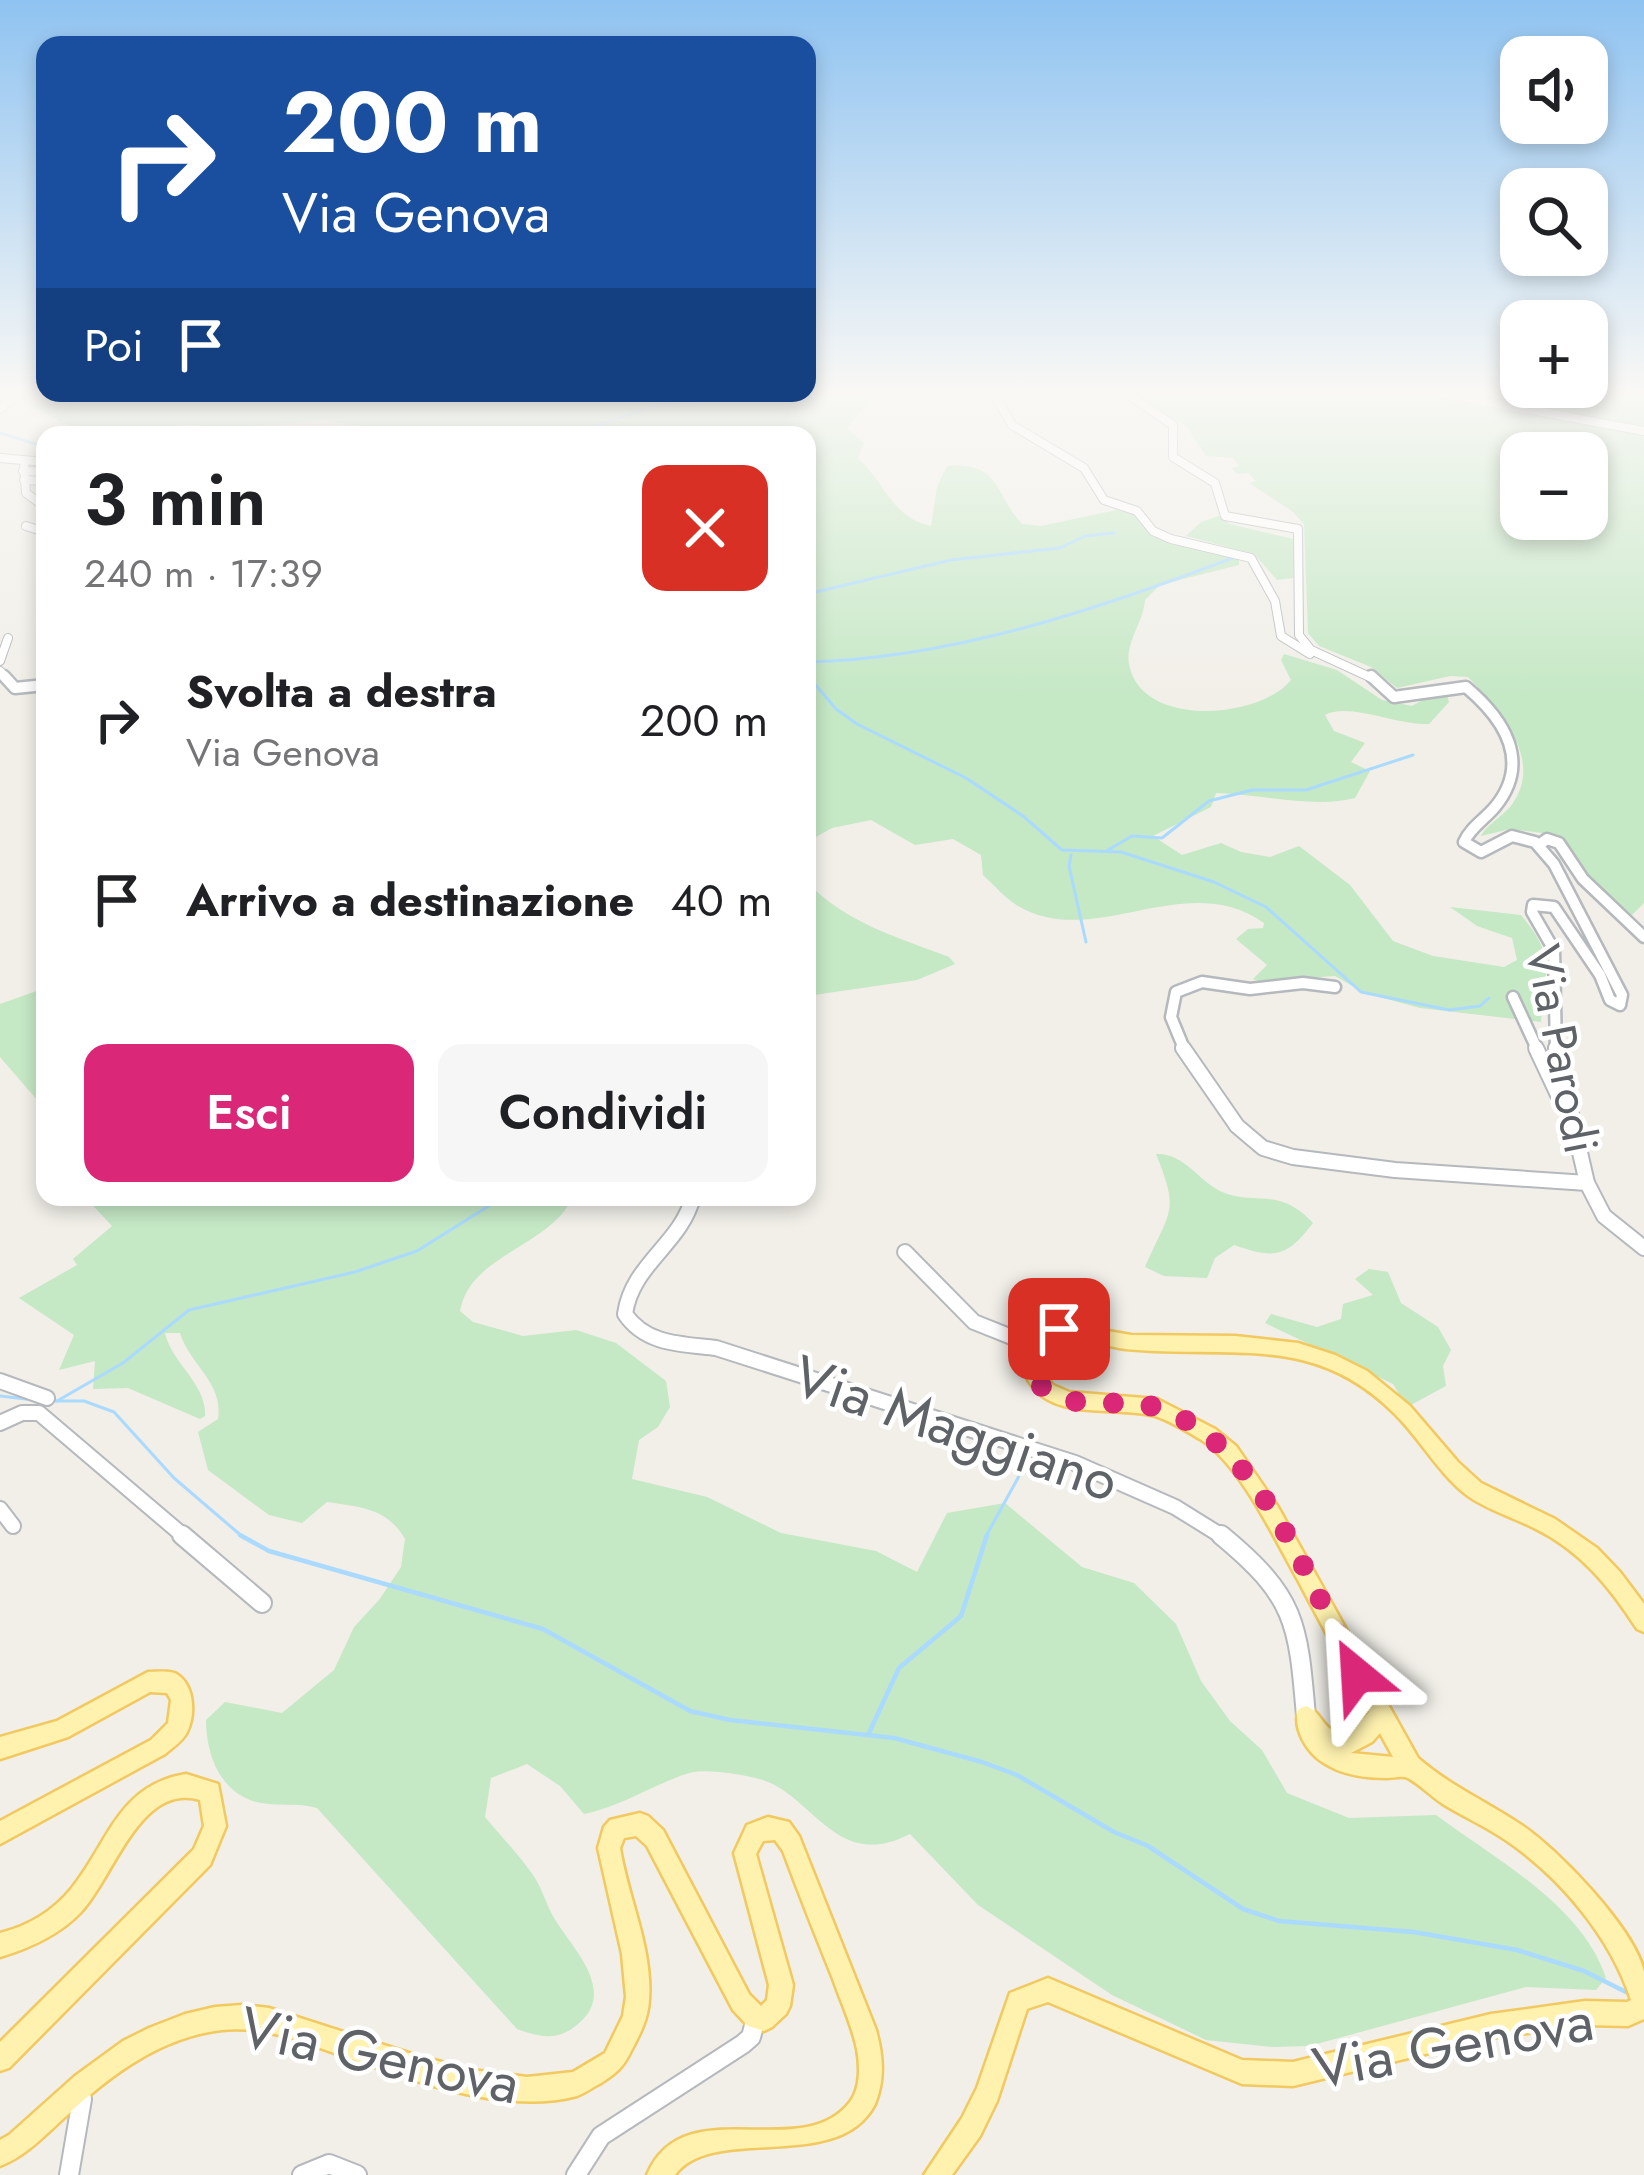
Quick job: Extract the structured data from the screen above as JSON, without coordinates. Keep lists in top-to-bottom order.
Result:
{
  "streets": {
    "main road": ["Via Genova"],
    "street": ["Via Parodi", "Via Maggiano"]
  },
  "page": {
    "map_buttons": ["+", "−"],
    "turn": ["200 m", "Via Genova"],
    "then": "Poi",
    "heading": ["3 min", "240 m · 17:39"],
    "list": [
      {
        "name": "Svolta a destra",
        "note": "Via Genova",
        "value": "200 m"
      },
      {
        "name": "Arrivo a destinazione",
        "value": "40 m"
      }
    ],
    "buttons": ["Esci", "Condividi"]
  }
}
